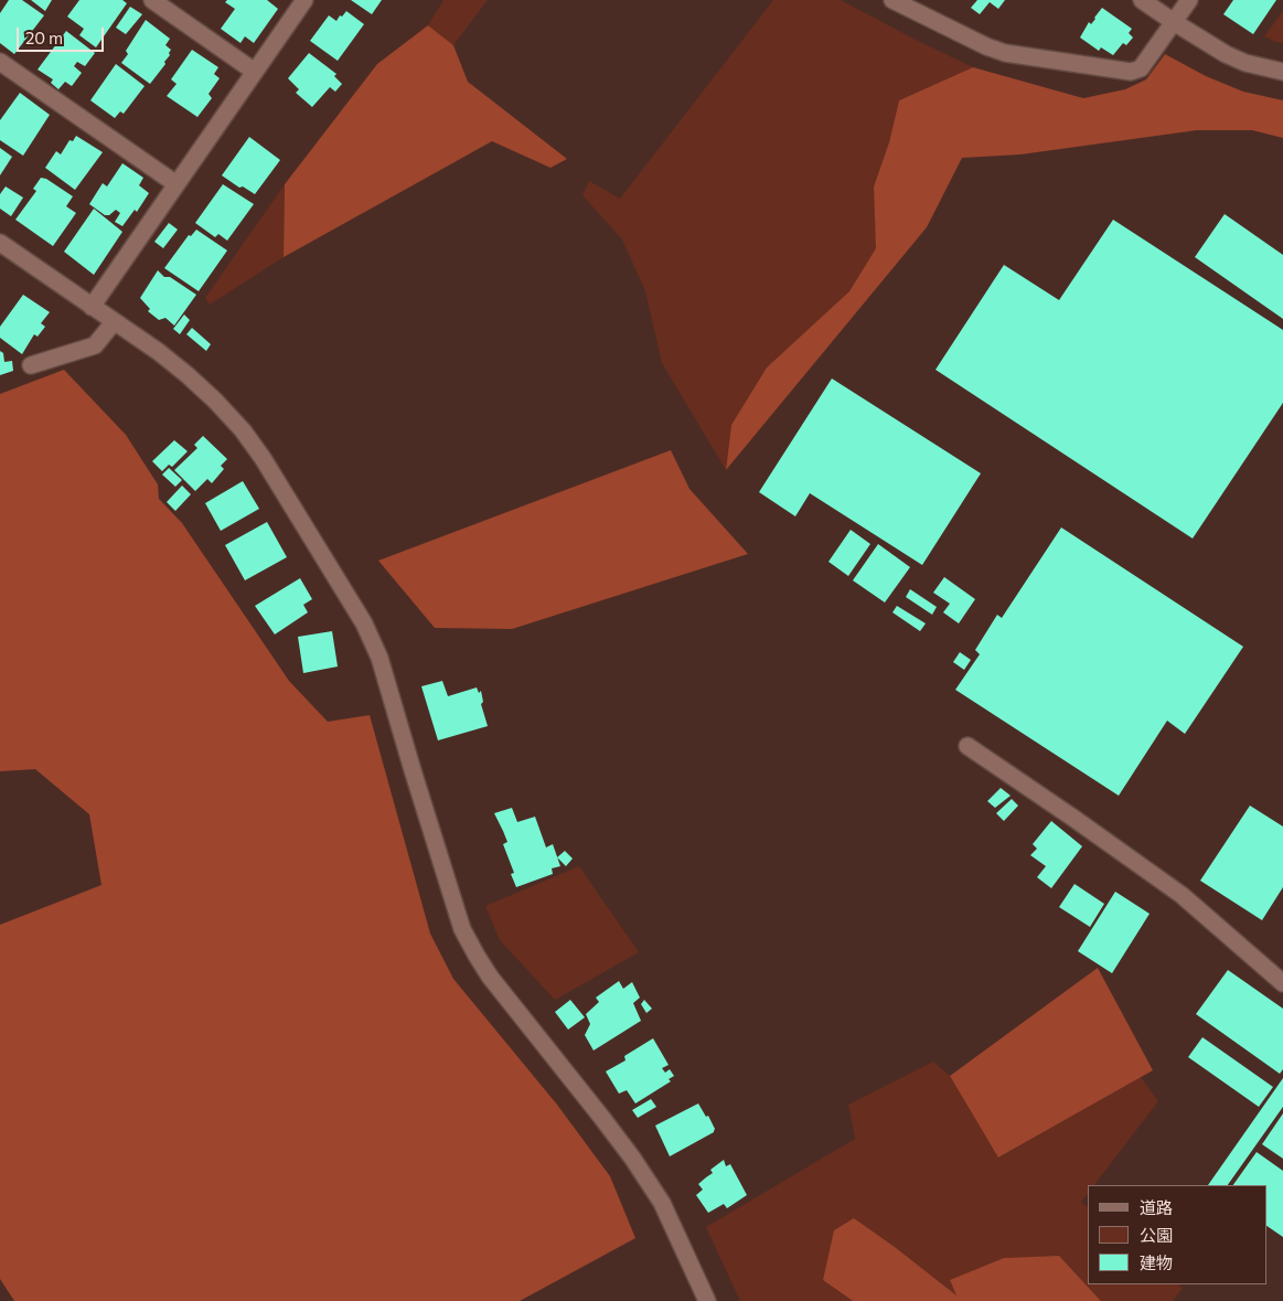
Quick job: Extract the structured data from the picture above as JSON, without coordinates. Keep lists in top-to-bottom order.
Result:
{
  "legend": ["道路", "公園", "建物"],
  "scale_bar": "20 m"
}
